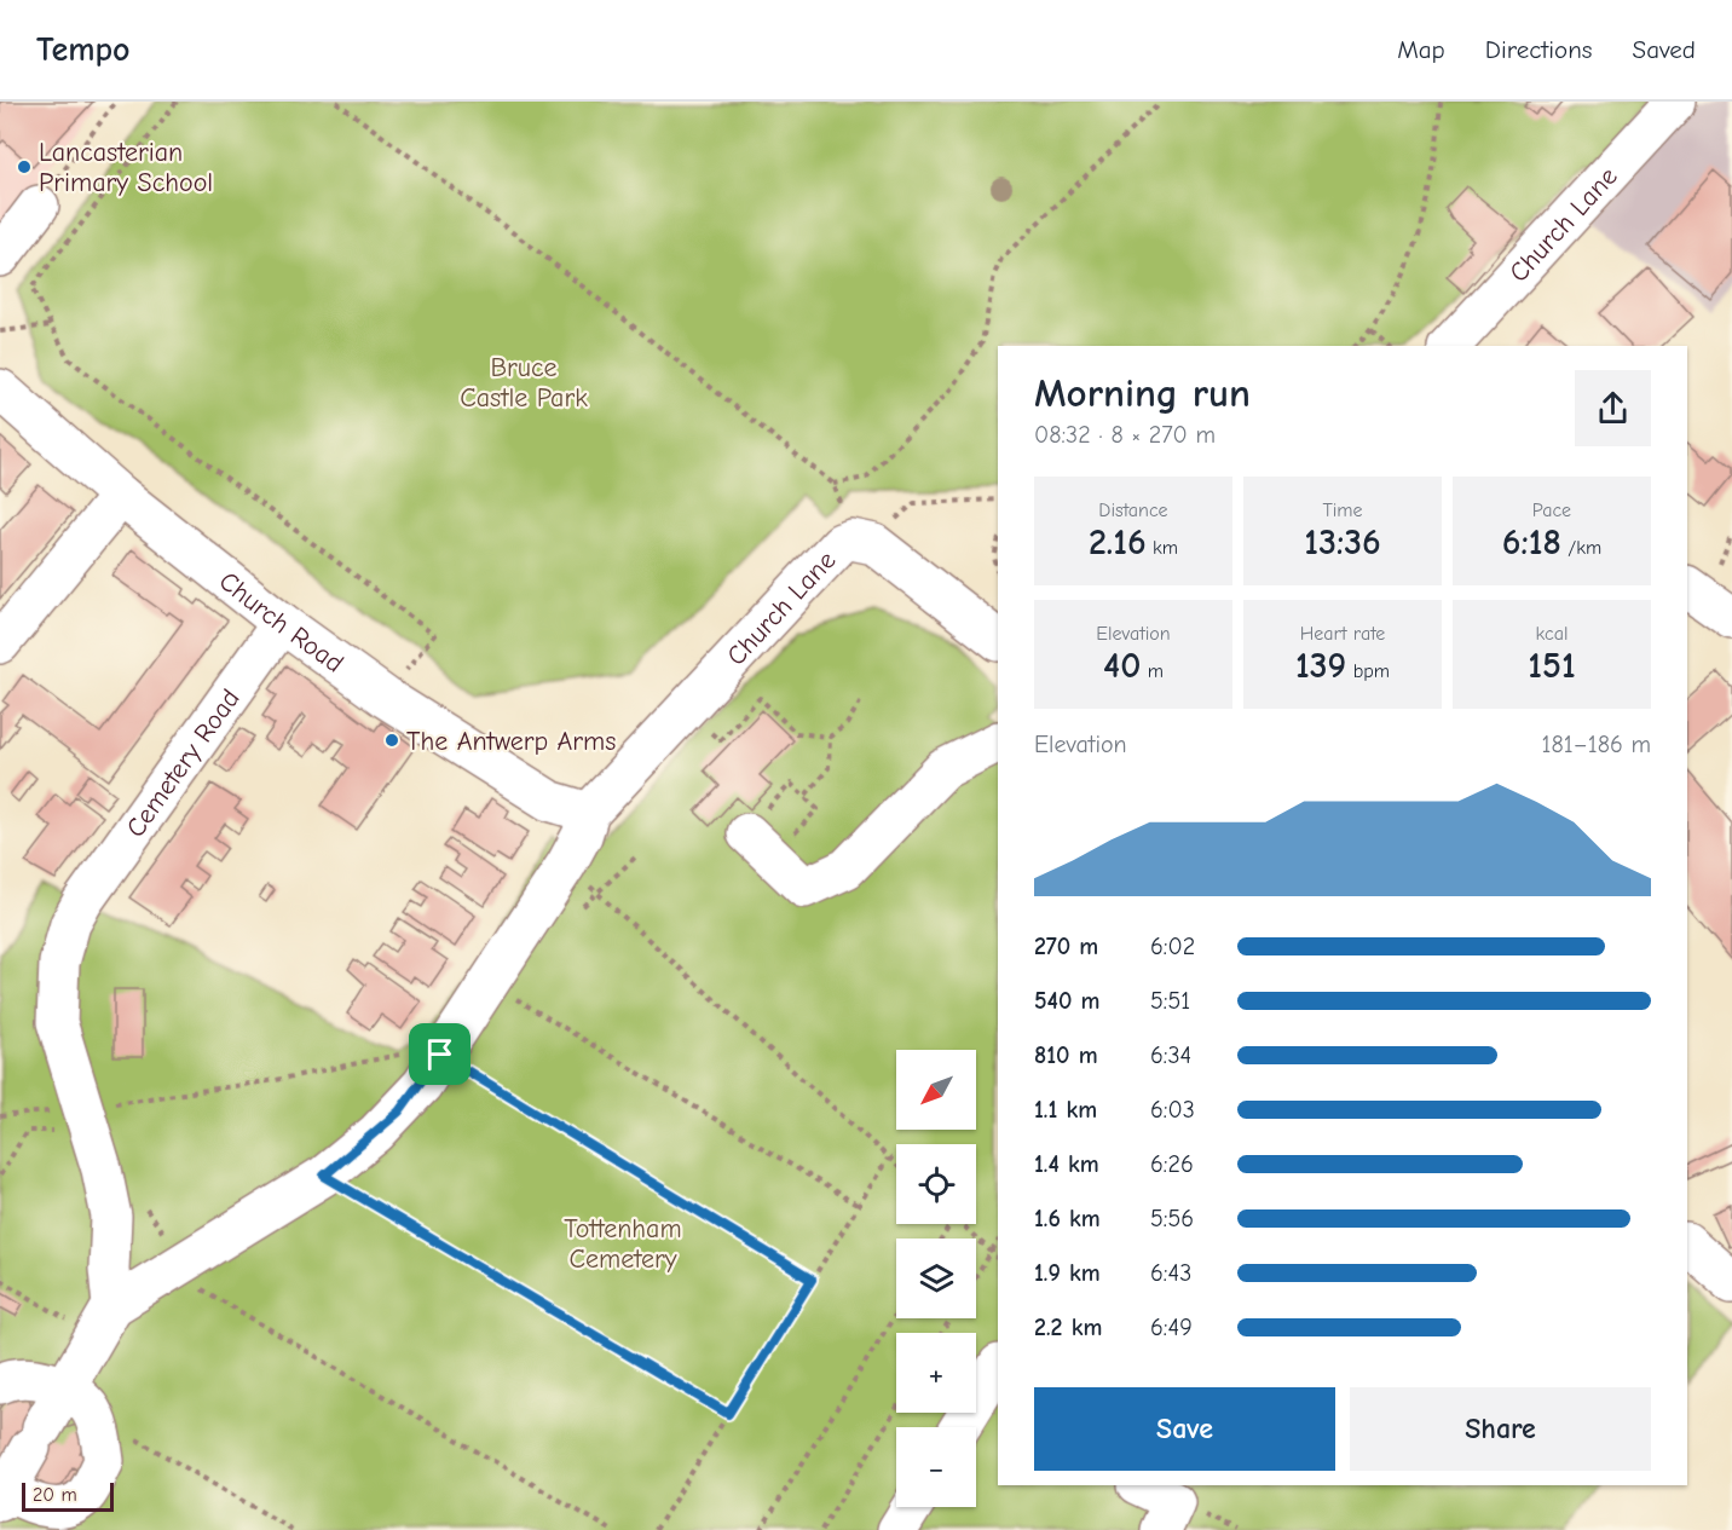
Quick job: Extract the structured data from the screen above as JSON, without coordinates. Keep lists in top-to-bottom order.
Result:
{
  "streets": {
    "street": ["Church Lane", "Church Road", "Cemetery Road"]
  },
  "crossings": [
    ["Church Lane", "Church Road"],
    ["Church Road", "Cemetery Road"]
  ],
  "parks": ["Bruce Castle Park", "Tottenham Cemetery"],
  "places": ["Lancasterian Primary School", "The Antwerp Arms"],
  "scale_bar": "20 m",
  "north": "bottom left",
  "page": {
    "header": "Tempo",
    "nav": ["Map", "Directions", "Saved"],
    "heading": ["Morning run", "08:32 · 8 × 270 m"],
    "stats": [
      ["Distance", "2.16 km"],
      ["Time", "13:36"],
      ["Pace", "6:18 /km"],
      ["Elevation", "40 m"],
      ["Heart rate", "139 bpm"],
      ["kcal", "151"]
    ],
    "chart": ["Elevation", "181–186 m"],
    "list": [
      {
        "name": "270 m",
        "note": "6:02"
      },
      {
        "name": "540 m",
        "note": "5:51"
      },
      {
        "name": "810 m",
        "note": "6:34"
      },
      {
        "name": "1.1 km",
        "note": "6:03"
      },
      {
        "name": "1.4 km",
        "note": "6:26"
      },
      {
        "name": "1.6 km",
        "note": "5:56"
      },
      {
        "name": "1.9 km",
        "note": "6:43"
      },
      {
        "name": "2.2 km",
        "note": "6:49"
      }
    ],
    "map_buttons": ["+", "−"],
    "buttons": ["Save", "Share"],
    "scale": "20 m"
  }
}
